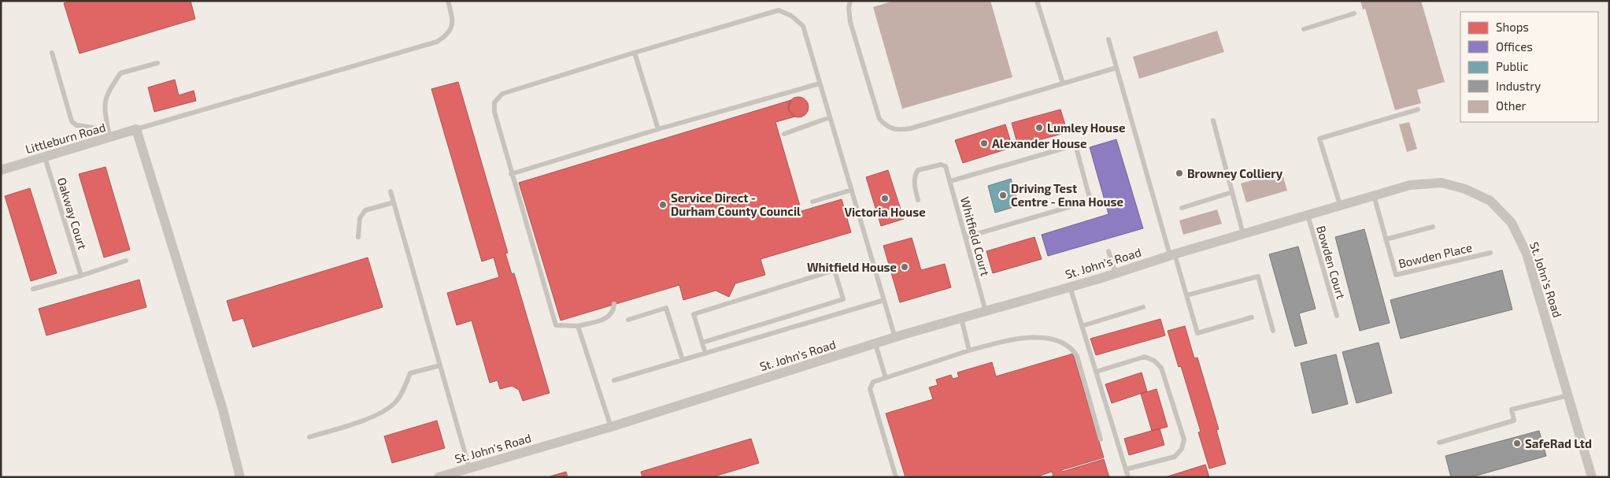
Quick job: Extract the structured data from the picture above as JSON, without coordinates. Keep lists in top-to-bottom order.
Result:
{
  "streets": {
    "street": ["Littleburn Road", "St. John's Road"],
    "lane": [
      "Oakway Court",
      "Whitfield Court",
      "Bowden Place",
      "Bowden Court"
    ]
  },
  "crossings": [
    ["Littleburn Road", "Oakway Court"],
    ["Whitfield Court", "St. John's Road"],
    ["Bowden Place", "St. John's Road"],
    ["Bowden Court", "St. John's Road"]
  ],
  "places": [
    "Lumley House",
    "Alexander House",
    "Browney Colliery",
    "Driving Test Centre - Enna House",
    "Victoria House",
    "Service Direct - Durham County Council",
    "Whitfield House",
    "SafeRad Ltd"
  ],
  "legend": [
    "Shops",
    "Offices",
    "Public",
    "Industry",
    "Other"
  ]
}
